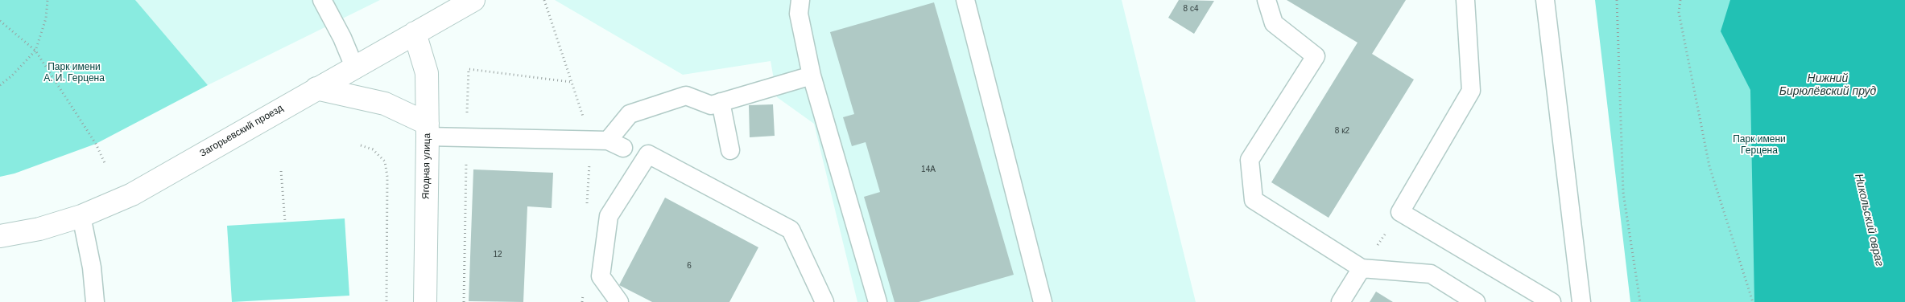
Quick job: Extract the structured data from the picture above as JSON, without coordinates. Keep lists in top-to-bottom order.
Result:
{
  "streets": {
    "street": ["Загорьевский проезд", "Ягодная улица"]
  },
  "crossings": [
    ["Загорьевский проезд", "Ягодная улица"]
  ],
  "water": ["Нижний Бирюлёвский пруд", "Никольский овраг"],
  "parks": ["Парк имени А. И. Герцена", "Парк имени Герцена"],
  "house_numbers": [
    "8 с4",
    "8 к2",
    "14А",
    "12",
    "6"
  ]
}
